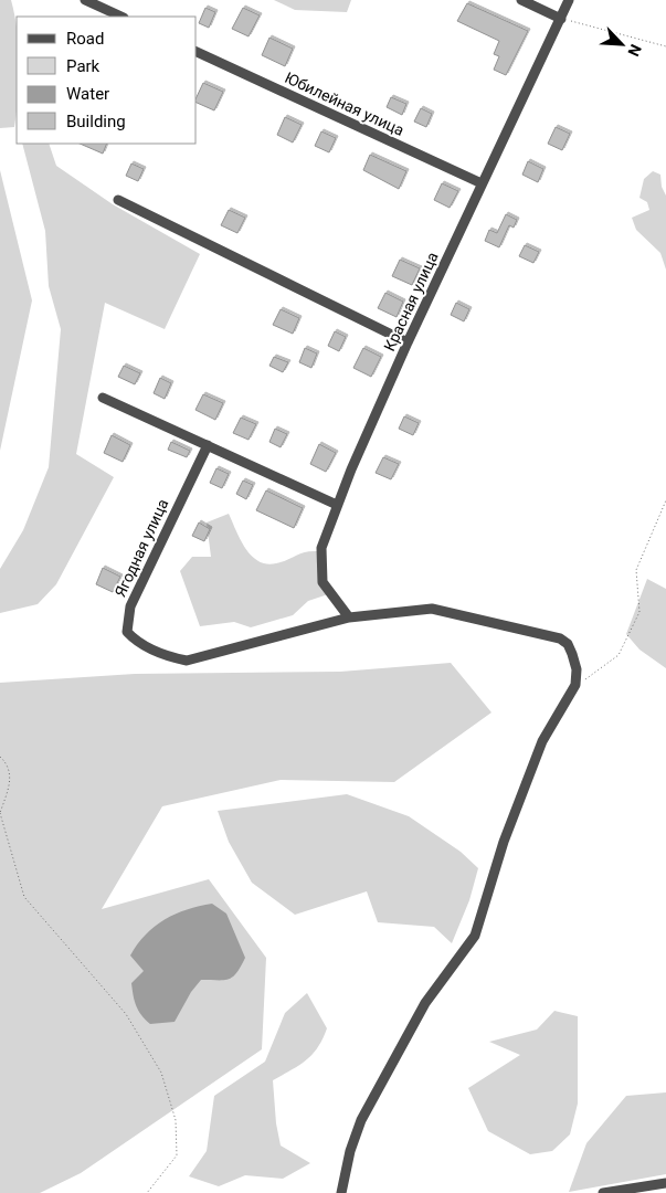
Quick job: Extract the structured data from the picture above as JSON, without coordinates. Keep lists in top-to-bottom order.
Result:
{
  "streets": {
    "street": ["Юбилейная улица", "Красная улица", "Ягодная улица"]
  },
  "crossings": [
    ["Юбилейная улица", "Красная улица"],
    ["Красная улица", "Ягодная улица"]
  ],
  "legend": [
    "Road",
    "Park",
    "Water",
    "Building"
  ],
  "north": "bottom right"
}
